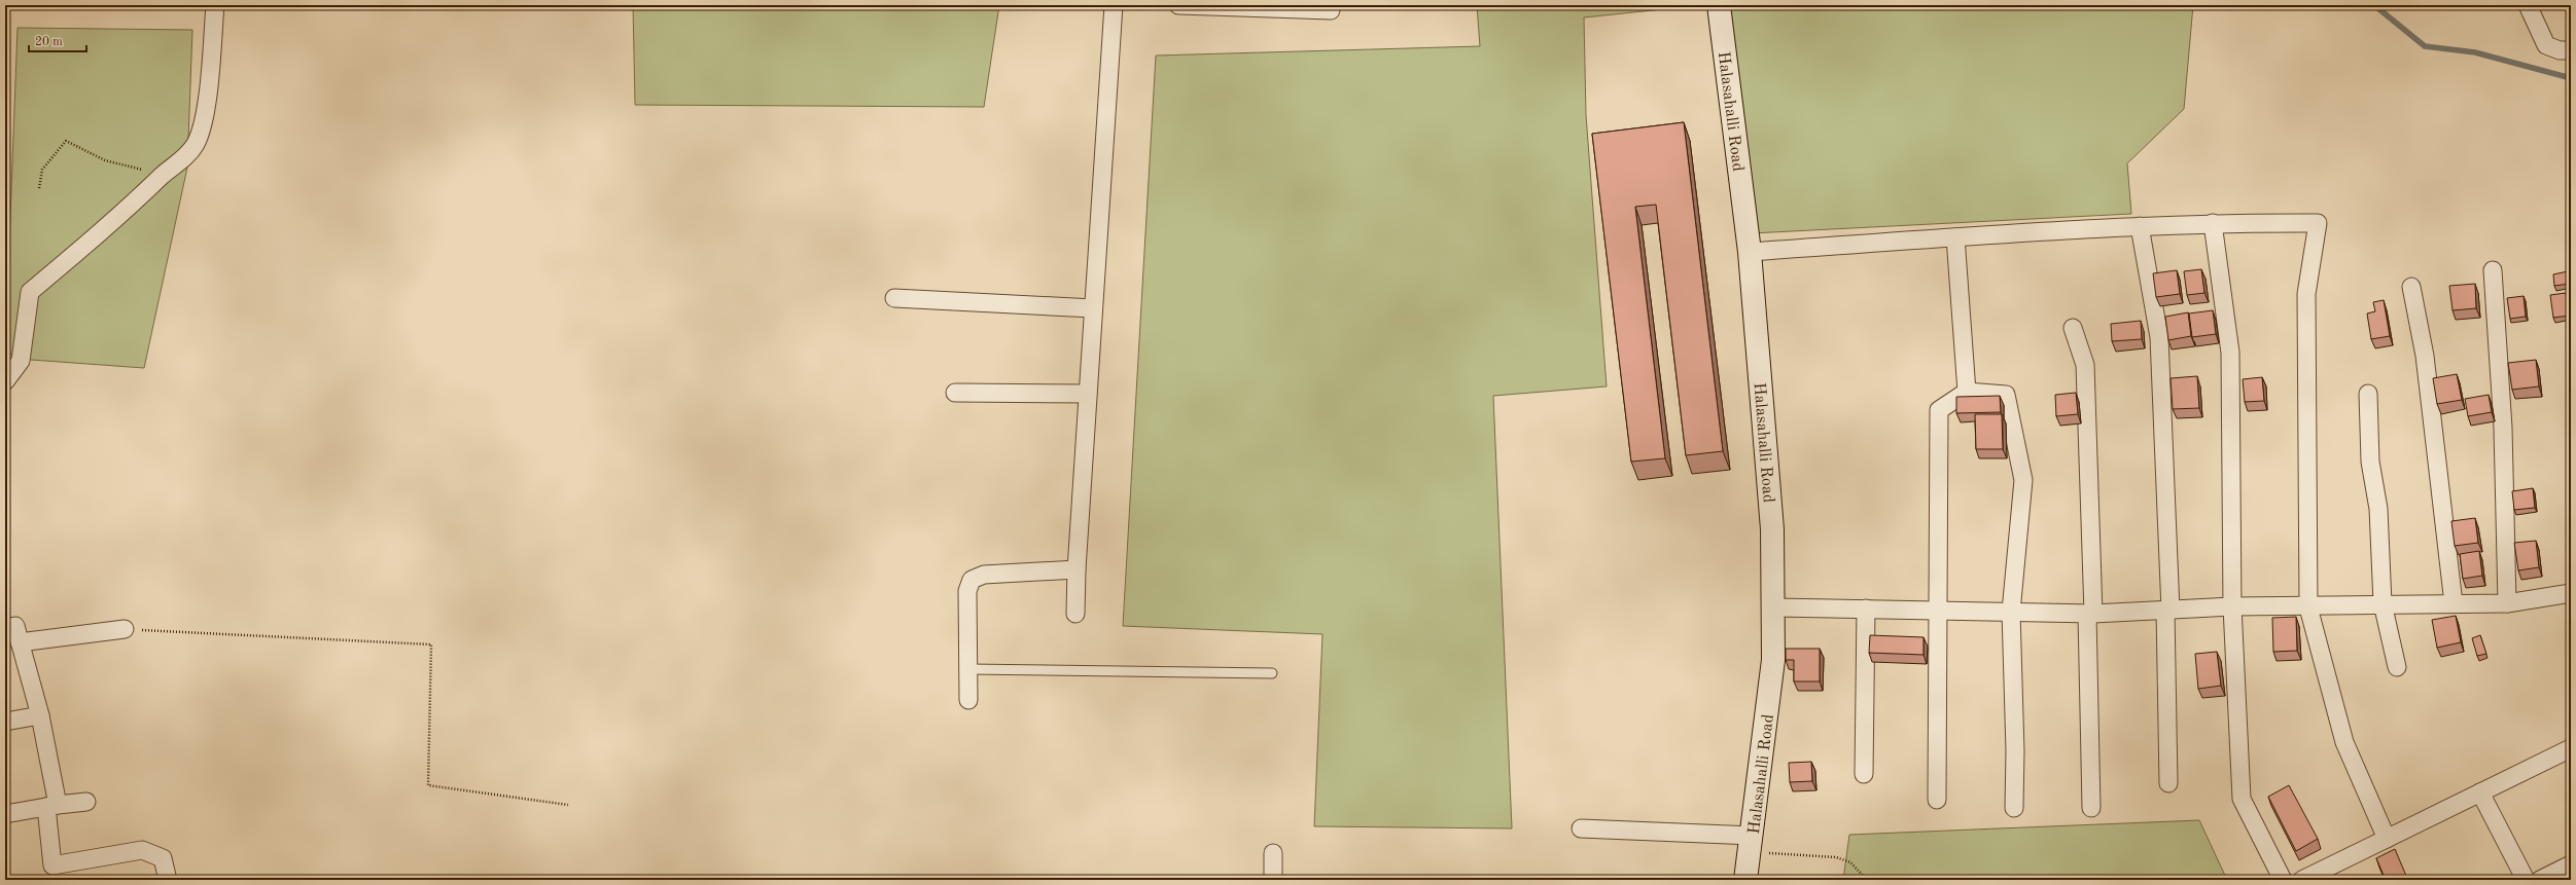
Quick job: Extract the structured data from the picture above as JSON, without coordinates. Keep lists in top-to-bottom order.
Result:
{
  "streets": {
    "main road": ["Halasahalli Road"]
  },
  "scale_bar": "20 m"
}
